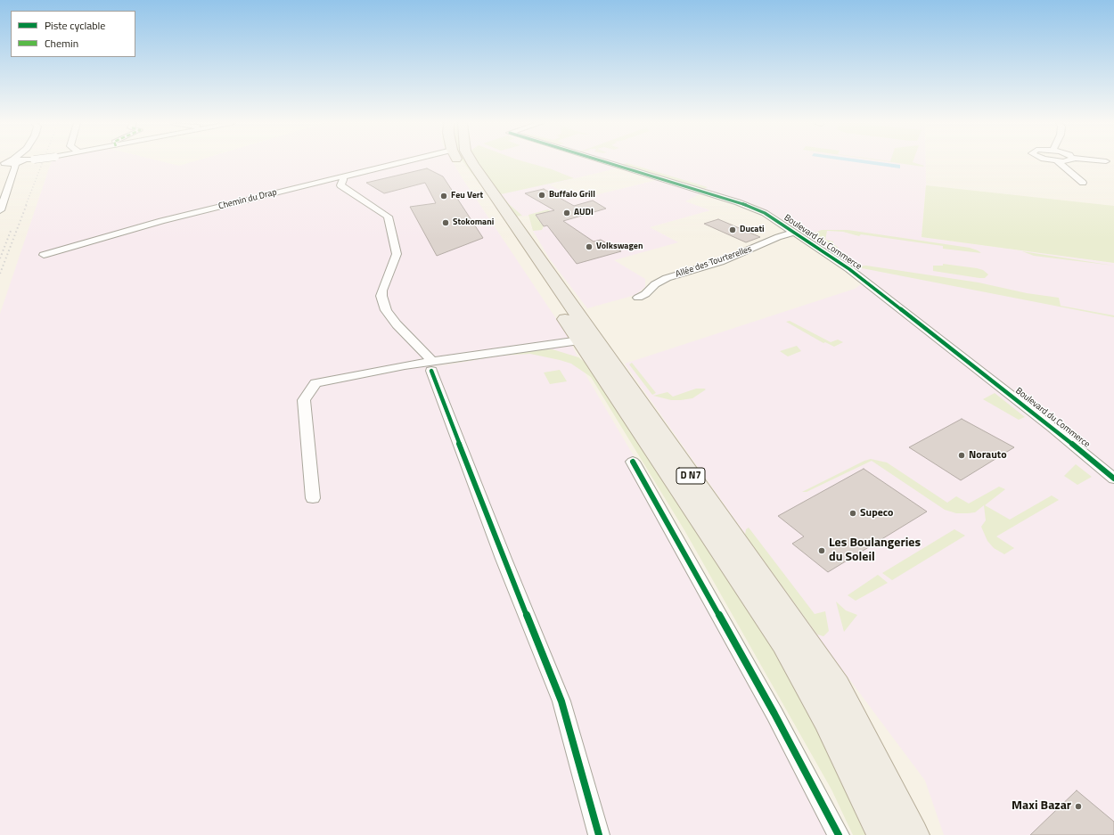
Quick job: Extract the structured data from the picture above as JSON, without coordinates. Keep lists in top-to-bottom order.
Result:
{
  "streets": {
    "main road": ["D N7"],
    "street": ["Chemin du Drap", "Boulevard du Commerce", "Allée des Tourterelles"]
  },
  "crossings": [
    ["Boulevard du Commerce", "Allée des Tourterelles"]
  ],
  "places": [
    "Buffalo Grill",
    "Feu Vert",
    "AUDI",
    "Stokomani",
    "Ducati",
    "Volkswagen",
    "Norauto",
    "Supeco",
    "Les Boulangeries du Soleil",
    "Maxi Bazar"
  ],
  "legend": ["Piste cyclable", "Chemin"]
}
